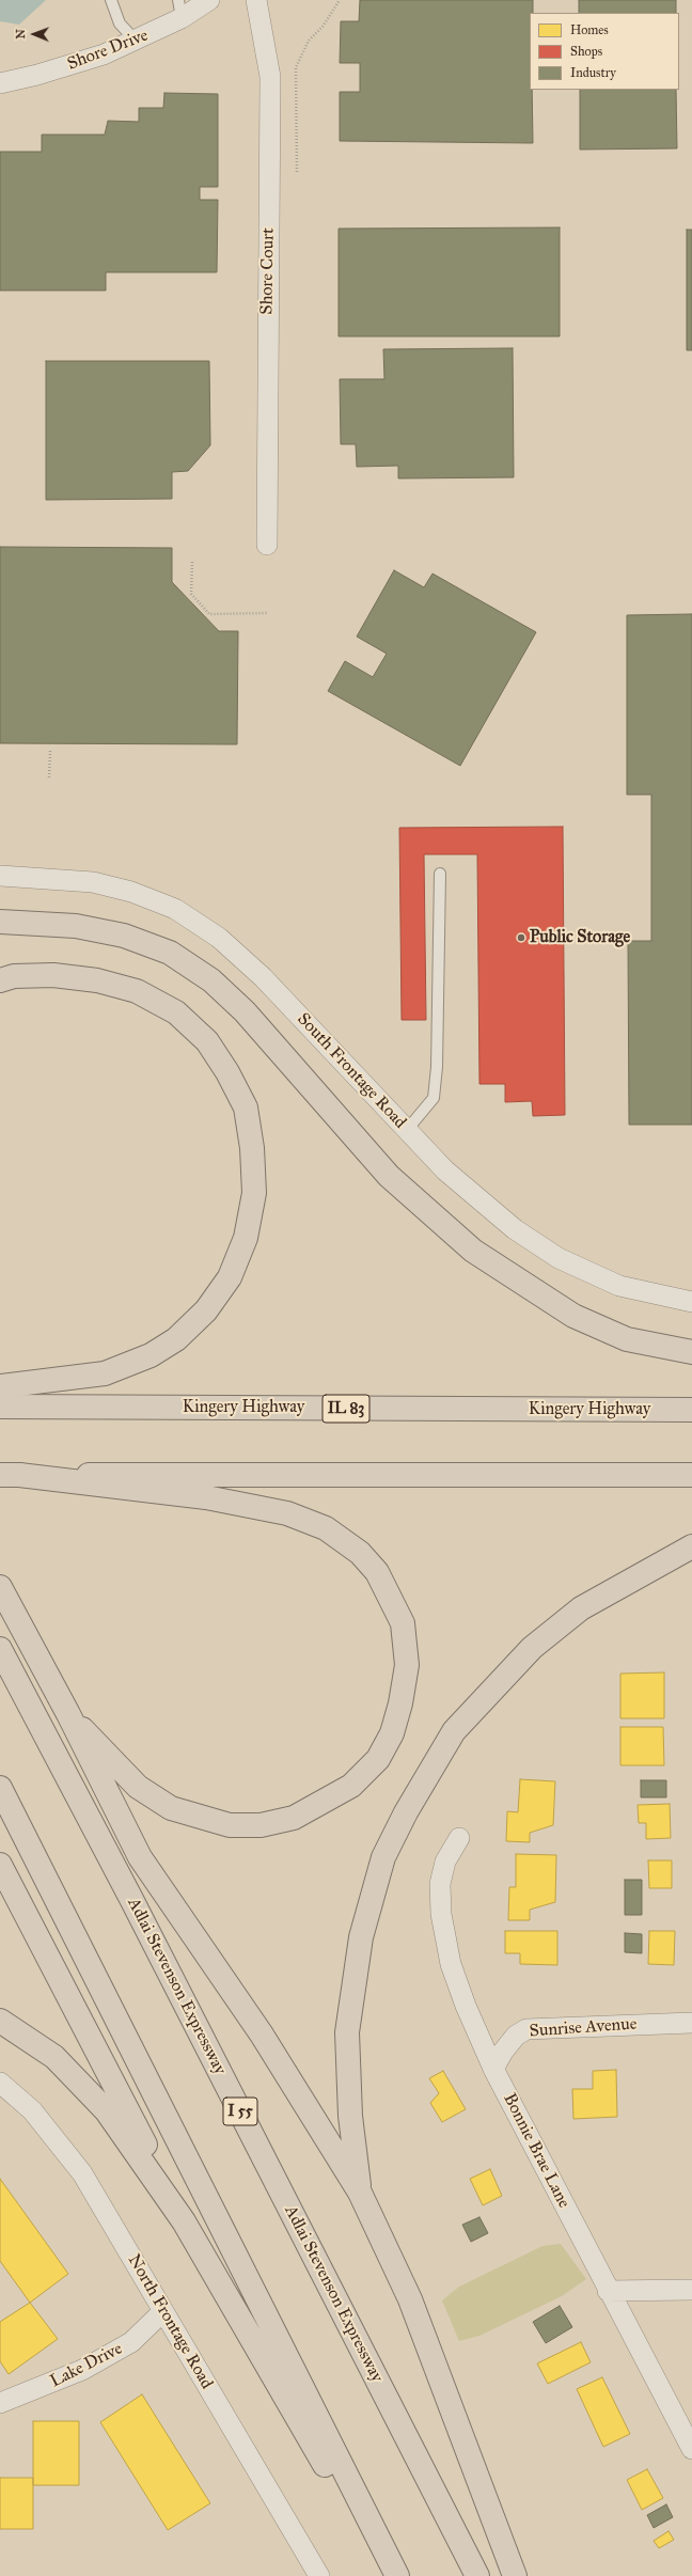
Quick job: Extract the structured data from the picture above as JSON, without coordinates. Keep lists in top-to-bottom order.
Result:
{
  "streets": {
    "main road": [
      "Kingery Highway",
      "IL 83",
      "Adlai Stevenson Expressway",
      "I 55"
    ],
    "street": [
      "Shore Drive",
      "Shore Court",
      "South Frontage Road",
      "Sunrise Avenue",
      "Bonnie Brae Lane",
      "North Frontage Road",
      "Lake Drive"
    ]
  },
  "crossings": [
    ["Sunrise Avenue", "Bonnie Brae Lane"],
    ["North Frontage Road", "Lake Drive"]
  ],
  "places": ["Public Storage"],
  "legend": ["Homes", "Shops", "Industry"],
  "north": "left"
}
